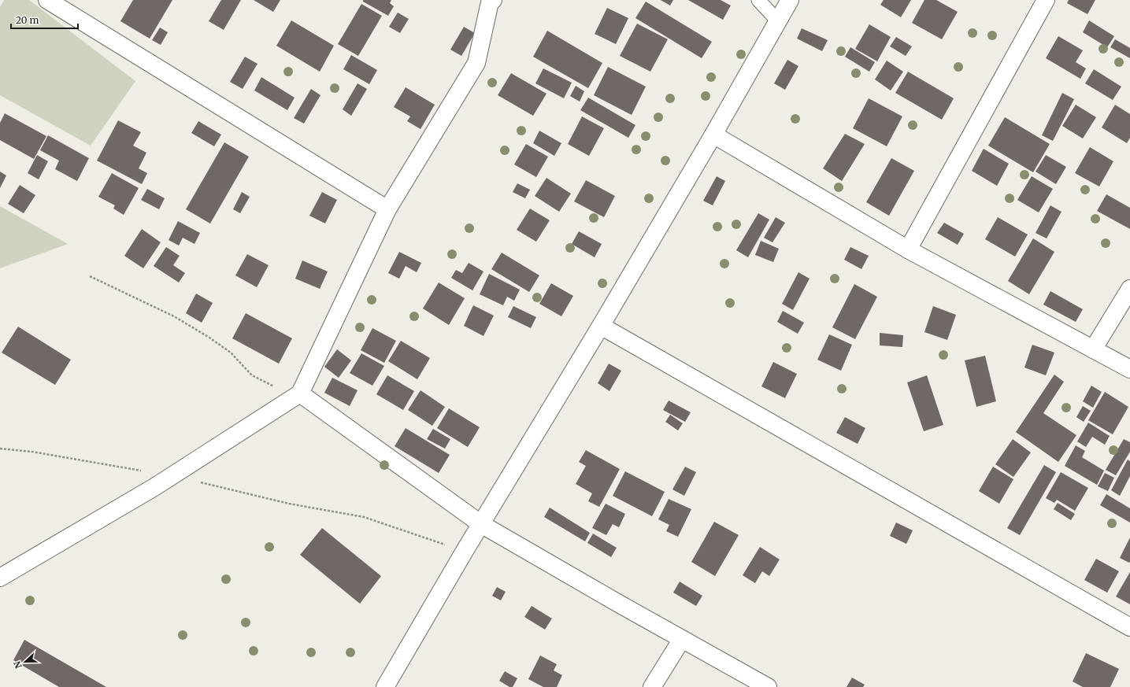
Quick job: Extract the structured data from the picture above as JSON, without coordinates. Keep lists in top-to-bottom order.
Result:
{
  "scale_bar": "20 m",
  "north": "left"
}
